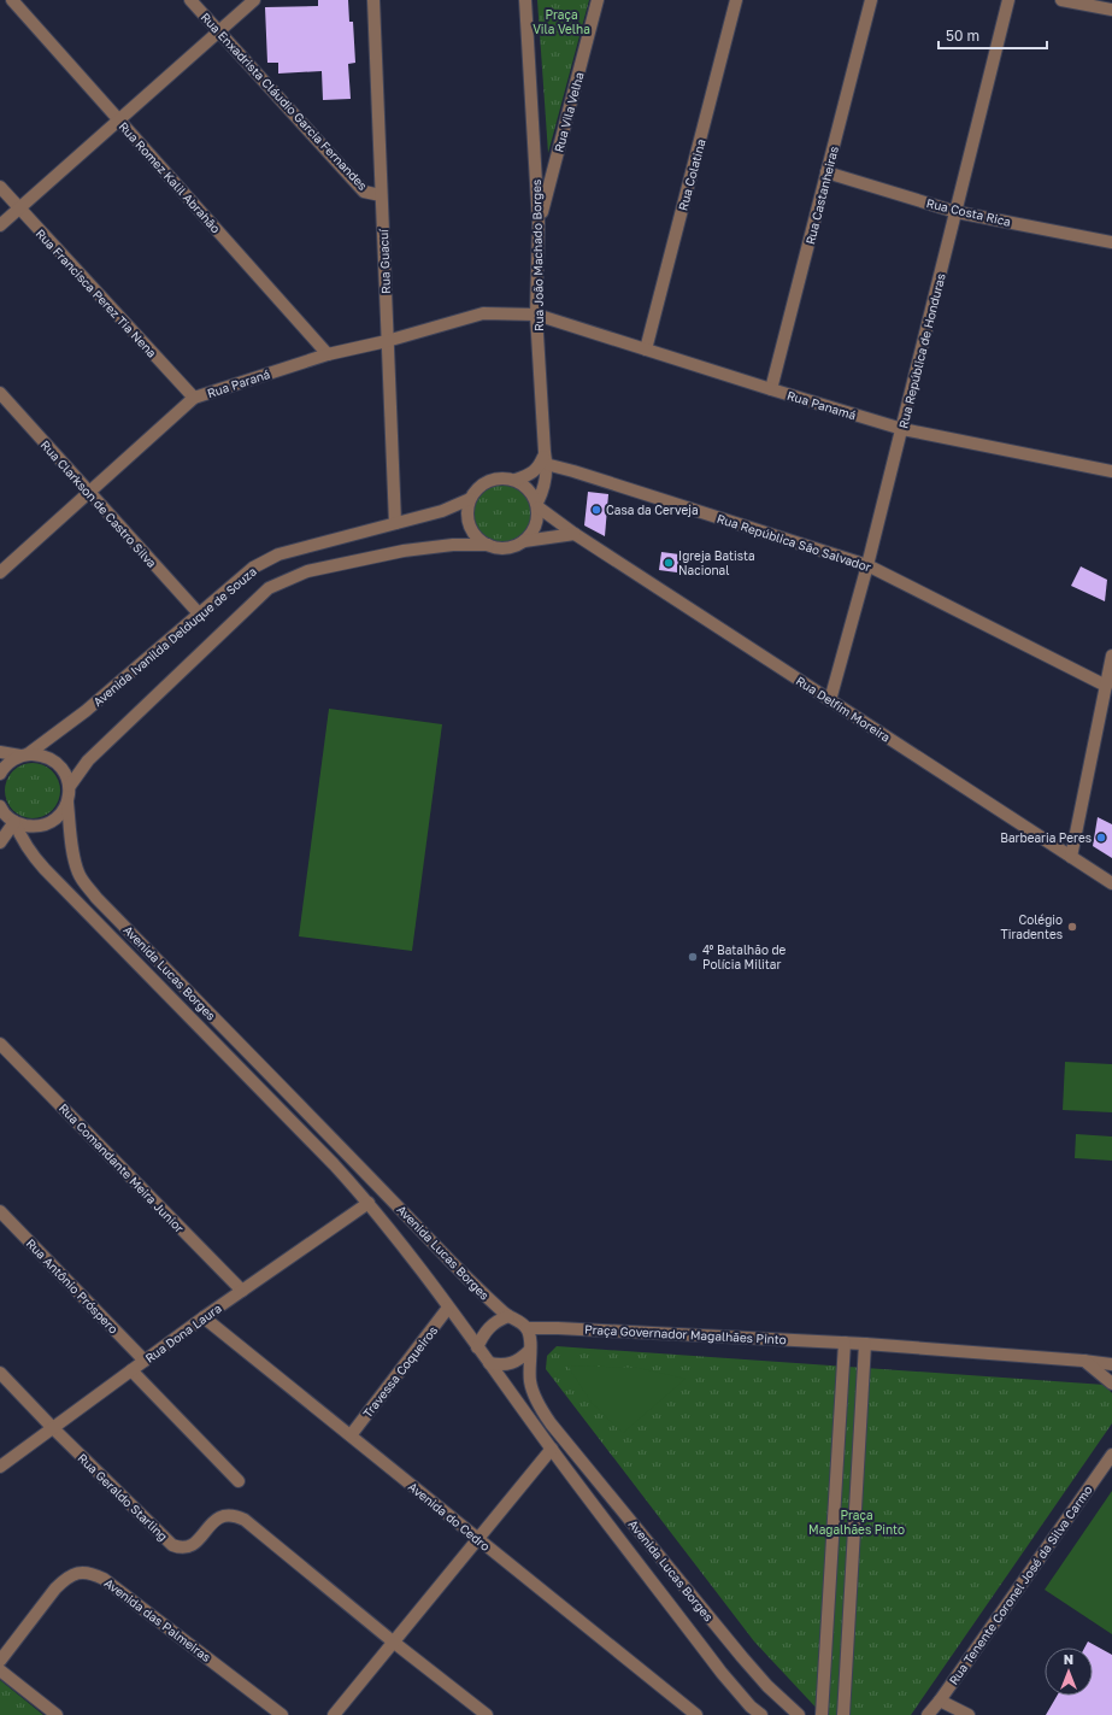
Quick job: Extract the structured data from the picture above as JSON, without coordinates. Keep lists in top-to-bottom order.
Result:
{
  "streets": {
    "street": [
      "Rua Enxadrista Cláudio Garcia Fernandes",
      "Rua Vila Velha",
      "Rua Colatina",
      "Rua Romez Kalil Abrahão",
      "Rua Castanheiras",
      "Rua Costa Rica",
      "Rua João Machado Borges",
      "Rua Guacuí",
      "Rua Francisca Perez Tia Nena",
      "Rua República de Honduras",
      "Rua Paraná",
      "Rua Panamá",
      "Rua Clarkson de Castro Silva",
      "Rua República São Salvador",
      "Avenida Ivanilda Delduque de Souza",
      "Rua Delfim Moreira",
      "Avenida Lucas Borges",
      "Rua Comandante Meira Junior",
      "Rua Antônio Próspero",
      "Rua Dona Laura",
      "Praça Governador Magalhães Pinto",
      "Travessa Coqueiros",
      "Rua Geraldo Starling",
      "Avenida do Cedro",
      "Rua Tenente Coronel José da Silva Carmo",
      "Avenida das Palmeiras"
    ]
  },
  "crossings": [
    ["Rua Enxadrista Cláudio Garcia Fernandes", "Rua Guacuí"],
    ["Rua Vila Velha", "Rua João Machado Borges"],
    ["Rua Colatina", "Rua Panamá"],
    ["Rua Romez Kalil Abrahão", "Rua Paraná"],
    ["Rua Castanheiras", "Rua Costa Rica"],
    ["Rua Castanheiras", "Rua Panamá"],
    ["Rua Costa Rica", "Rua República de Honduras"],
    ["Rua João Machado Borges", "Rua Paraná"],
    ["Rua João Machado Borges", "Rua Panamá"],
    ["Rua João Machado Borges", "Rua República São Salvador"],
    ["Rua João Machado Borges", "Avenida Ivanilda Delduque de Souza"],
    ["Rua João Machado Borges", "Rua Delfim Moreira"],
    ["Rua Guacuí", "Rua Paraná"],
    ["Rua Guacuí", "Avenida Ivanilda Delduque de Souza"],
    ["Rua Francisca Perez Tia Nena", "Rua Paraná"],
    ["Rua República de Honduras", "Rua Panamá"],
    ["Rua República de Honduras", "Rua República São Salvador"],
    ["Rua República de Honduras", "Rua Delfim Moreira"],
    ["Rua Paraná", "Rua Panamá"],
    ["Rua Paraná", "Rua Clarkson de Castro Silva"],
    ["Rua Clarkson de Castro Silva", "Avenida Ivanilda Delduque de Souza"],
    ["Avenida Ivanilda Delduque de Souza", "Rua Delfim Moreira"],
    ["Avenida Ivanilda Delduque de Souza", "Avenida Lucas Borges"],
    ["Avenida Lucas Borges", "Rua Dona Laura"],
    ["Avenida Lucas Borges", "Praça Governador Magalhães Pinto"],
    ["Avenida Lucas Borges", "Travessa Coqueiros"],
    ["Rua Comandante Meira Junior", "Rua Dona Laura"],
    ["Rua Antônio Próspero", "Rua Dona Laura"],
    ["Rua Dona Laura", "Rua Geraldo Starling"],
    ["Rua Dona Laura", "Avenida do Cedro"],
    ["Travessa Coqueiros", "Avenida do Cedro"]
  ],
  "parks": ["Praça Vila Velha", "Praça Magalhães Pinto"],
  "places": [
    "Casa da Cerveja",
    "Igreja Batista Nacional",
    "Barbearia Peres",
    "Colégio Tiradentes",
    "4° Batalhão de Polícia Militar"
  ],
  "scale_bar": "50 m",
  "north": "top"
}
